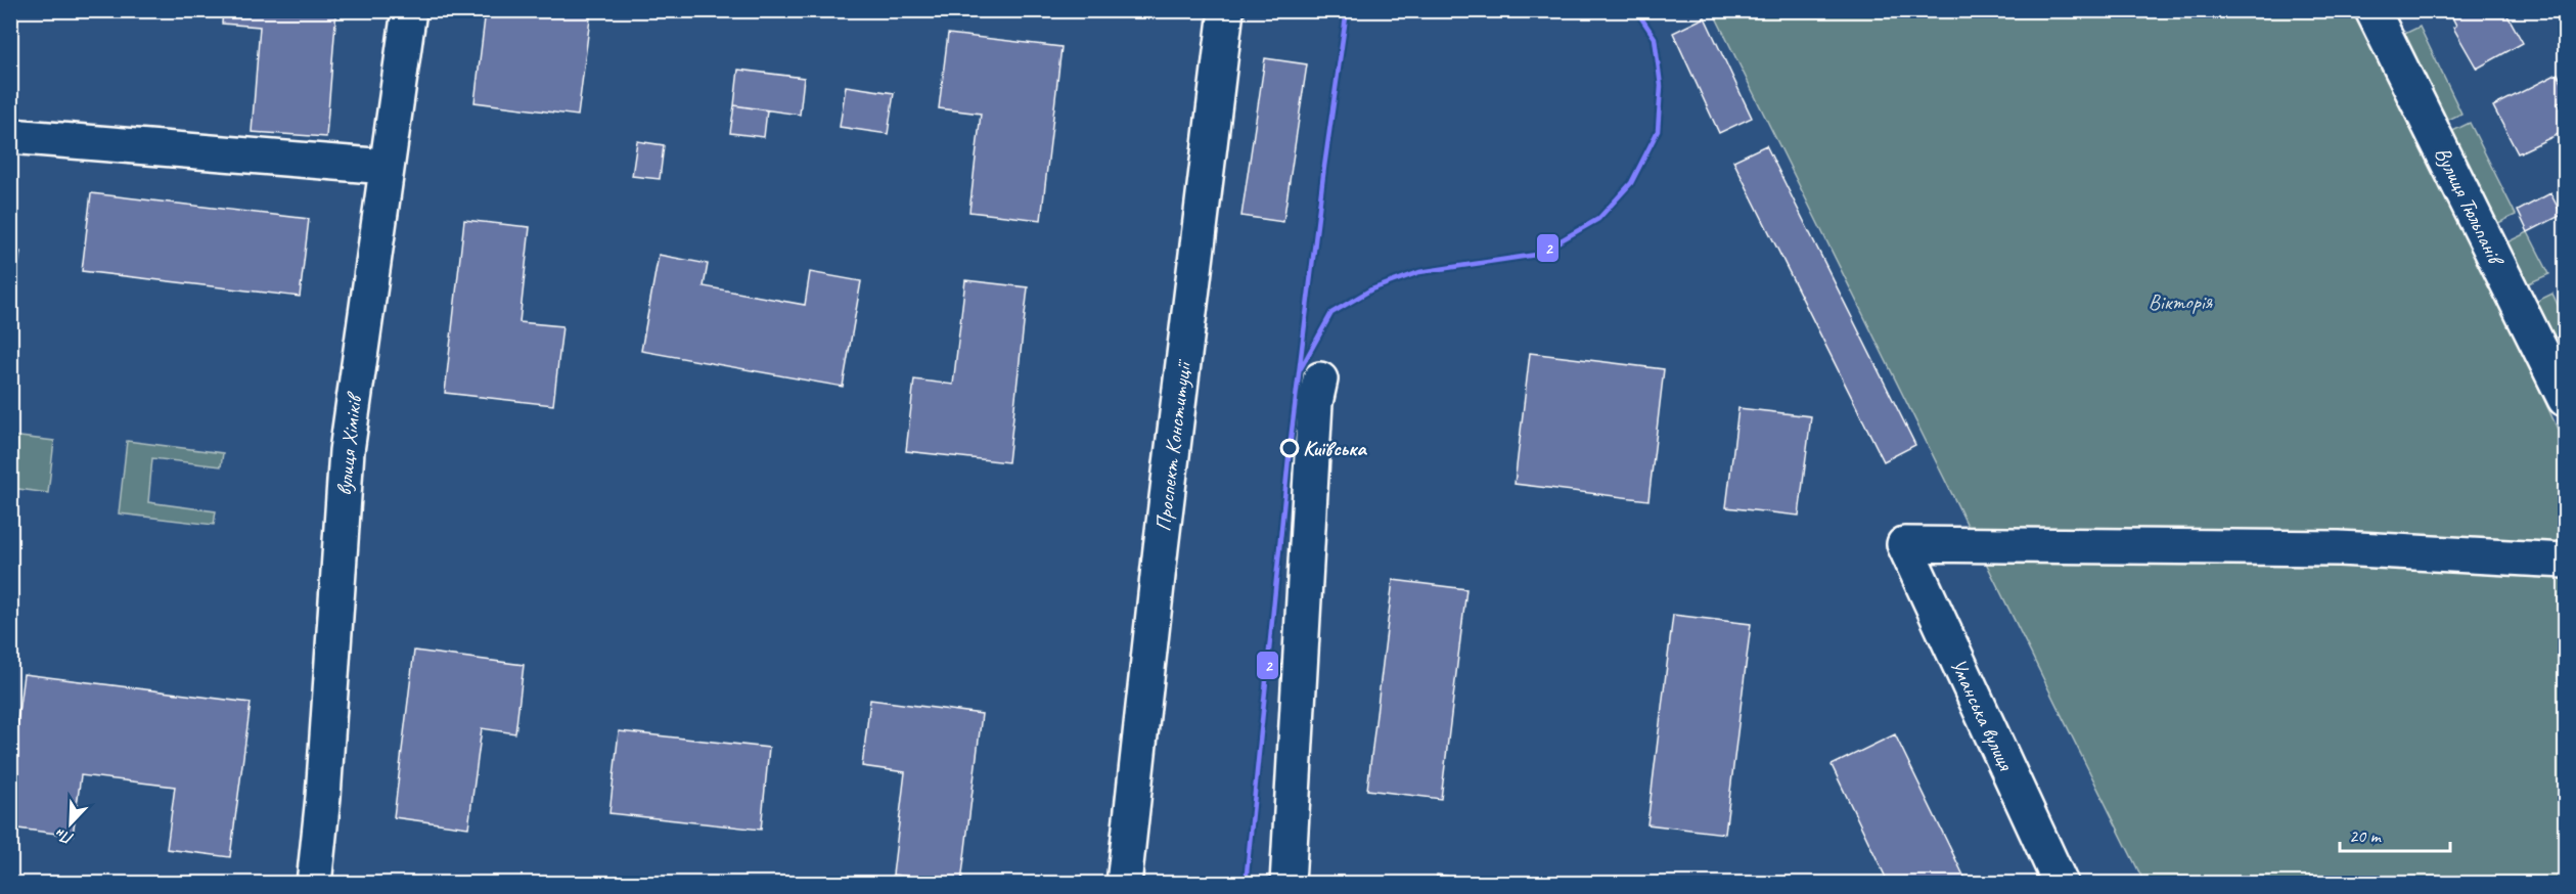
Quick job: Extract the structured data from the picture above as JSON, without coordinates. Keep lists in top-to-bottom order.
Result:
{
  "streets": {
    "street": [
      "Вулиця Тюльпанів",
      "вулиця Хіміків",
      "Проспект Конституції",
      "Уманська вулиця"
    ]
  },
  "parks": ["Вікторія"],
  "places": ["Київська"],
  "lines": ["transit line 2"],
  "scale_bar": "20 m",
  "north": "bottom left"
}
